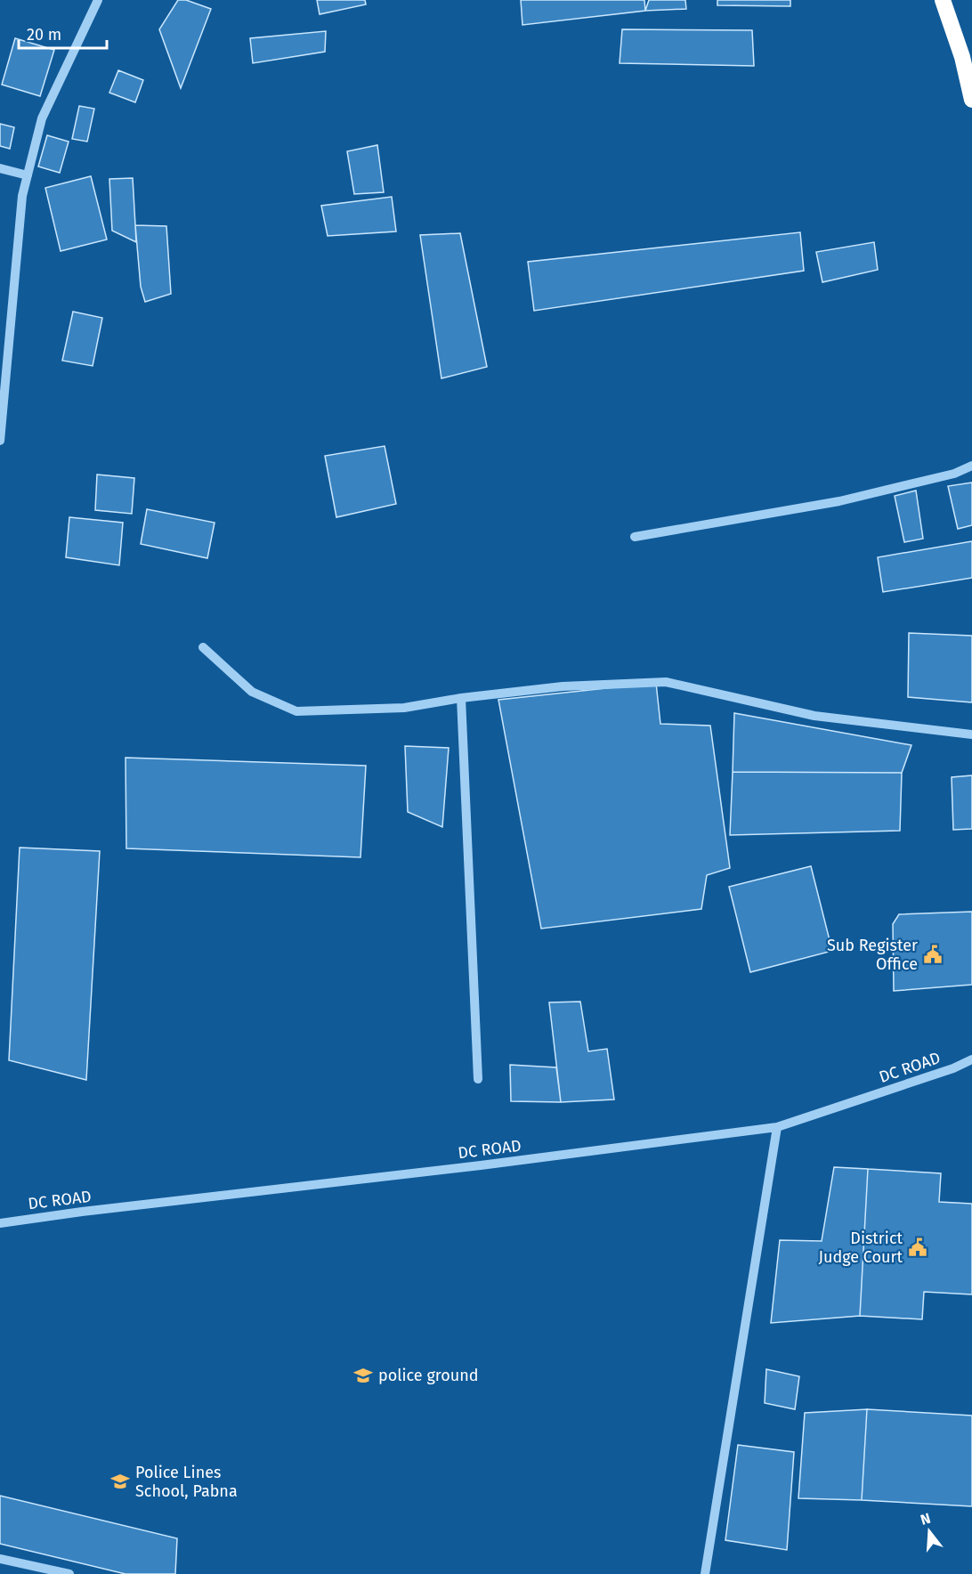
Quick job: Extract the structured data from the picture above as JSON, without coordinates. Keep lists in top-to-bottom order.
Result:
{
  "streets": {
    "street": ["DC ROAD"]
  },
  "places": {
    "public building": ["Sub Register Office", "District Judge Court"],
    "school or university": ["police ground", "Police Lines School, Pabna"]
  },
  "scale_bar": "20 m",
  "north": "top"
}
